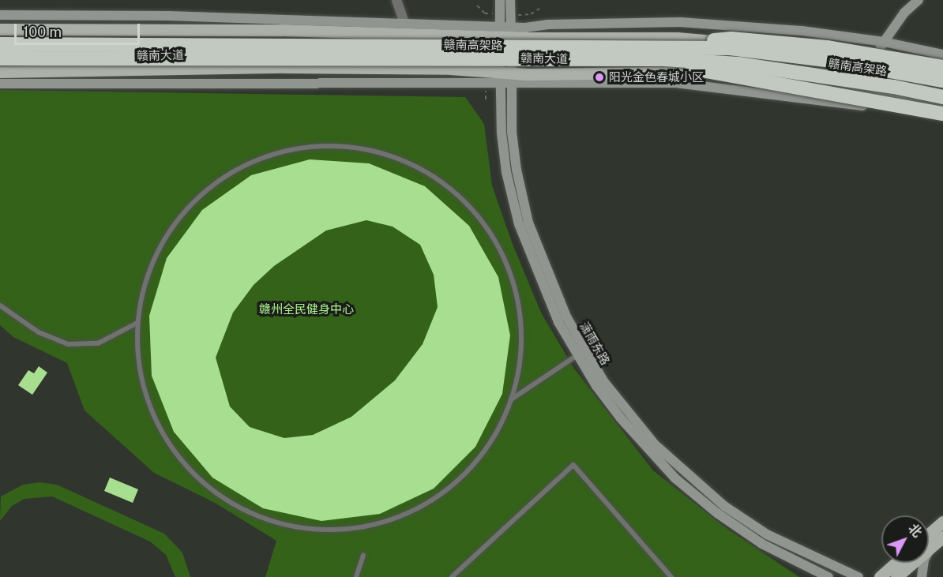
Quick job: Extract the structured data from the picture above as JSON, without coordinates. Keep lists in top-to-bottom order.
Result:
{
  "streets": {
    "highway": ["赣南高架路"],
    "main road": ["赣南大道"],
    "street": ["潇雨东路"]
  },
  "crossings": [
    ["赣南大道", "潇雨东路"]
  ],
  "parks": ["赣州全民健身中心"],
  "places": ["阳光金色春城小区"],
  "scale_bar": "100 m",
  "north": "top right"
}
